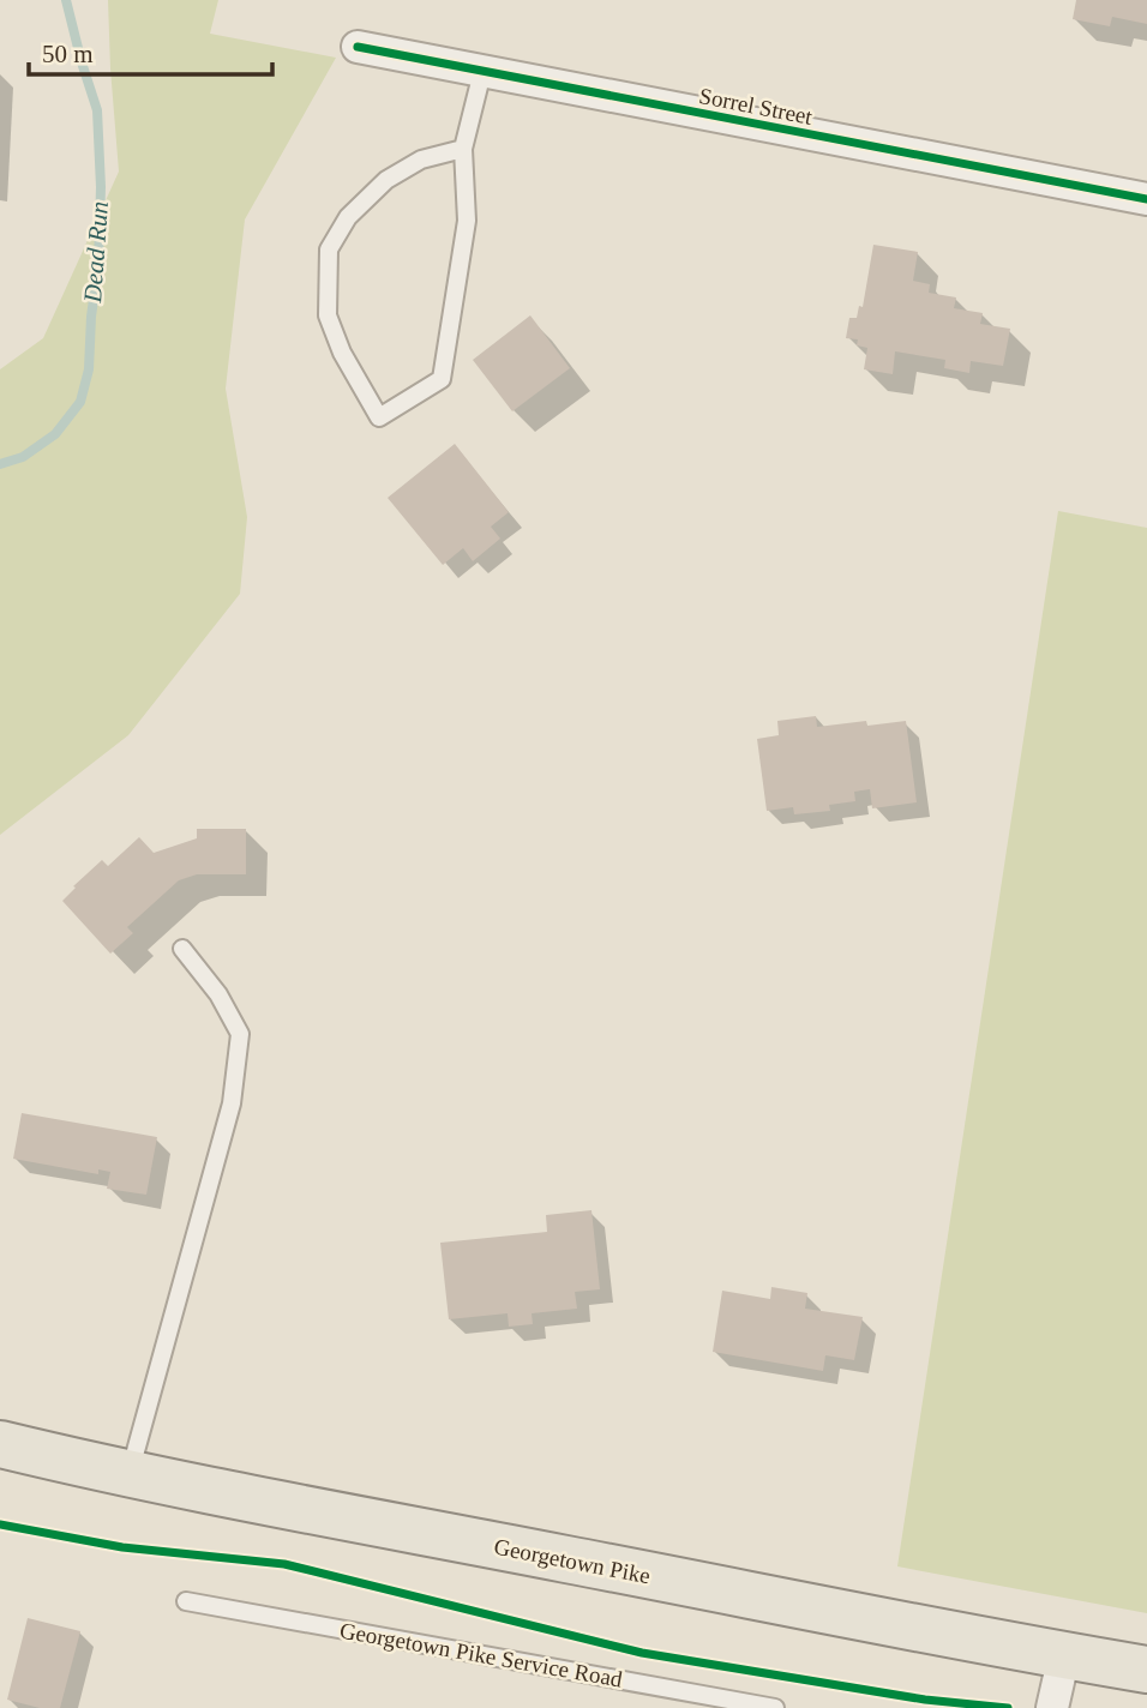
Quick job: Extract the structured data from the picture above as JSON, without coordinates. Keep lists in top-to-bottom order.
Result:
{
  "streets": {
    "main road": ["Georgetown Pike"],
    "street": ["Sorrel Street"],
    "lane": ["Georgetown Pike Service Road"]
  },
  "water": ["Dead Run"],
  "scale_bar": "50 m"
}
